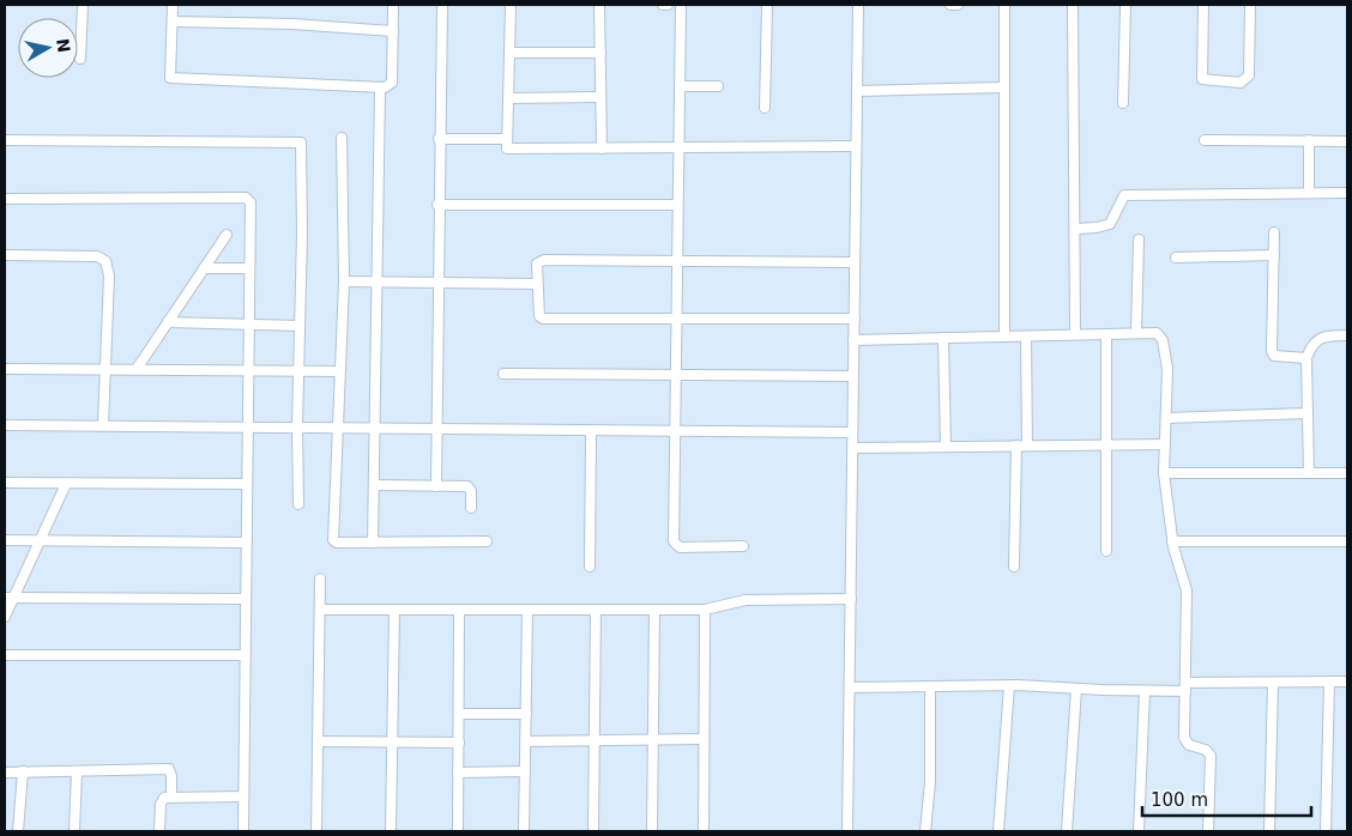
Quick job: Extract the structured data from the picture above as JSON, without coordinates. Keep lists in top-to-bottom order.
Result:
{
  "scale_bar": "100 m",
  "north": "right"
}
